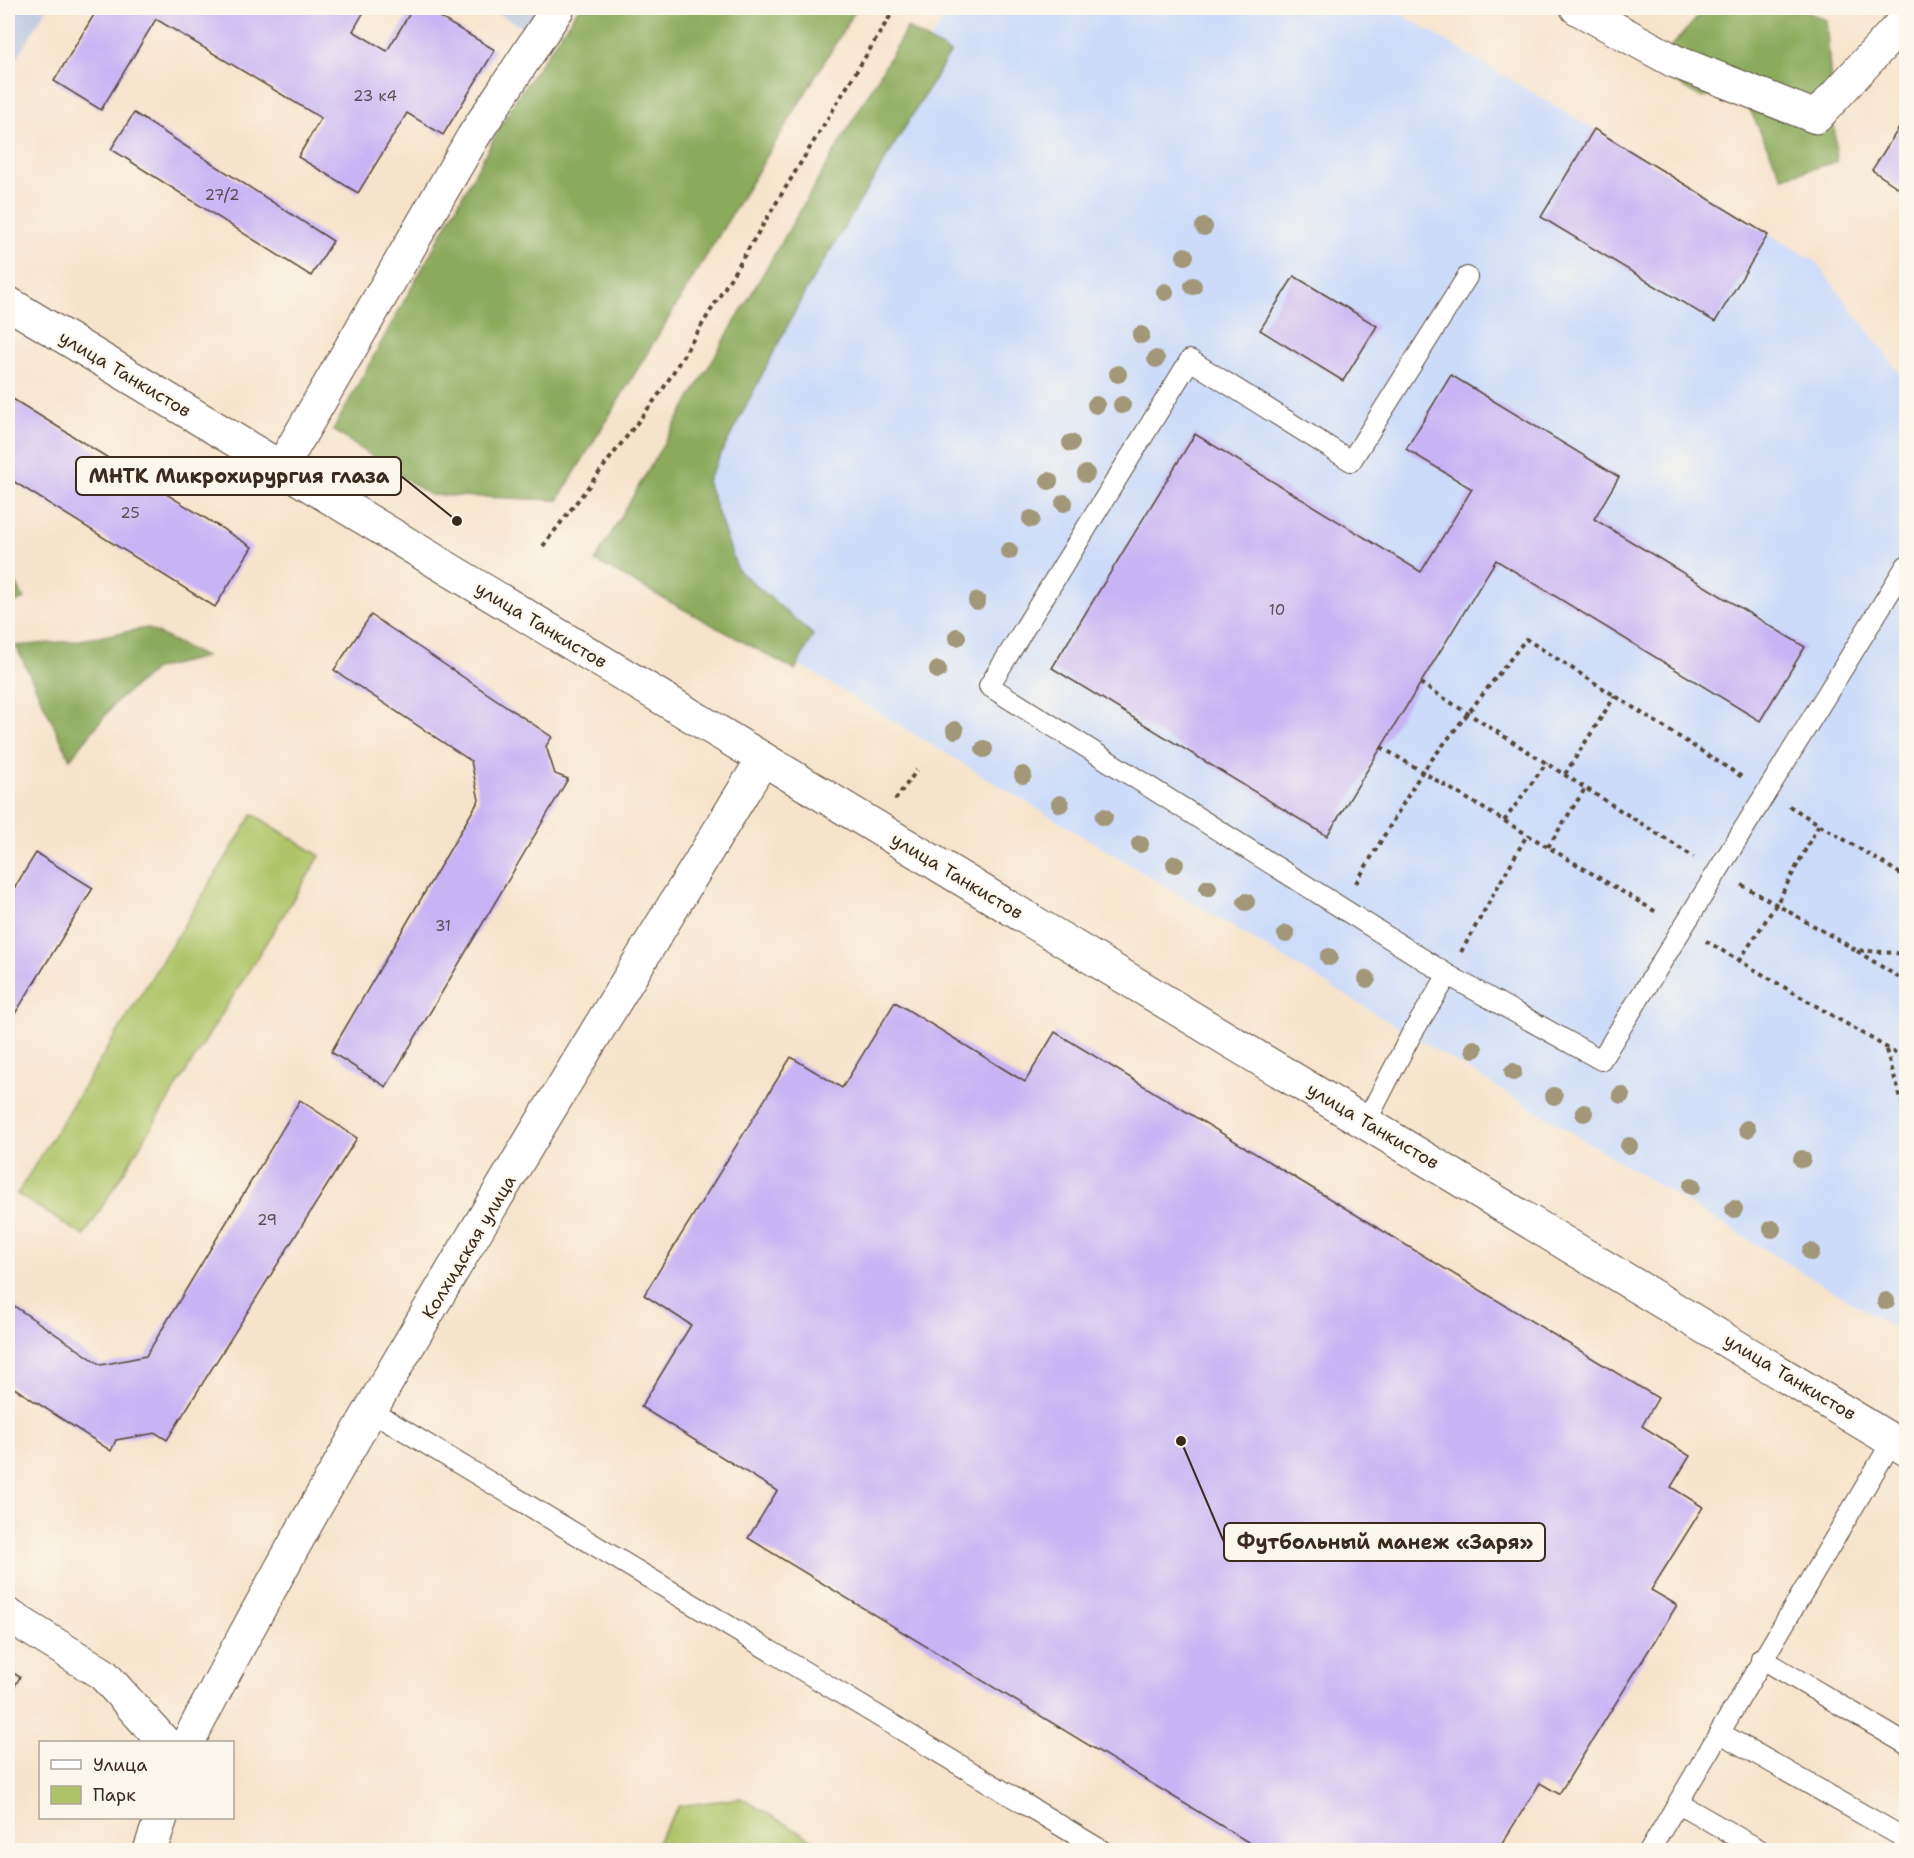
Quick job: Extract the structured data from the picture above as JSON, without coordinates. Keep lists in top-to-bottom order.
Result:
{
  "streets": {
    "street": ["улица Танкистов", "Колхидская улица"]
  },
  "crossings": [
    ["улица Танкистов", "Колхидская улица"]
  ],
  "places": ["МНТК Микрохирургия глаза", "Футбольный манеж «Заря»"],
  "house_numbers": [
    "23 к4",
    "27/2",
    "25",
    "10",
    "31",
    "29"
  ],
  "legend": ["Улица", "Парк"]
}
